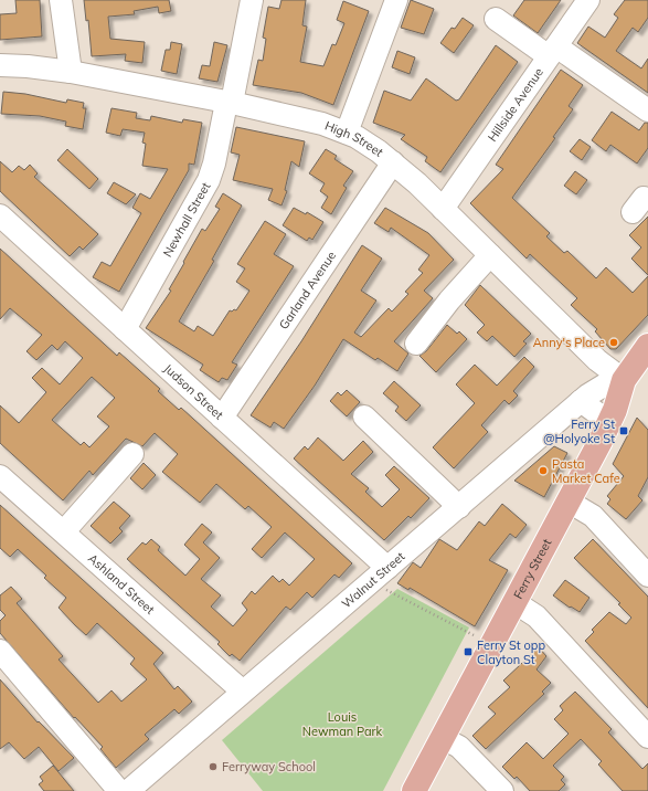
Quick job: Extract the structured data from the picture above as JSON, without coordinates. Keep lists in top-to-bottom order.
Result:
{
  "streets": {
    "main road": ["Ferry Street"],
    "street": [
      "Hillside Avenue",
      "High Street",
      "Newhall Street",
      "Garland Avenue",
      "Judson Street",
      "Walnut Street",
      "Ashland Street"
    ]
  },
  "crossings": [
    ["Hillside Avenue", "High Street"],
    ["High Street", "Newhall Street"],
    ["High Street", "Garland Avenue"],
    ["High Street", "Ferry Street"],
    ["High Street", "Walnut Street"],
    ["Newhall Street", "Judson Street"],
    ["Garland Avenue", "Judson Street"],
    ["Judson Street", "Walnut Street"],
    ["Ferry Street", "Walnut Street"],
    ["Walnut Street", "Ashland Street"]
  ],
  "parks": ["Louis Newman Park"],
  "places": {
    "other": ["Anny's Place", "Pasta Market Cafe", "Ferryway School"],
    "transit": ["Ferry St @Holyoke St", "Ferry St opp Clayton St"]
  }
}
